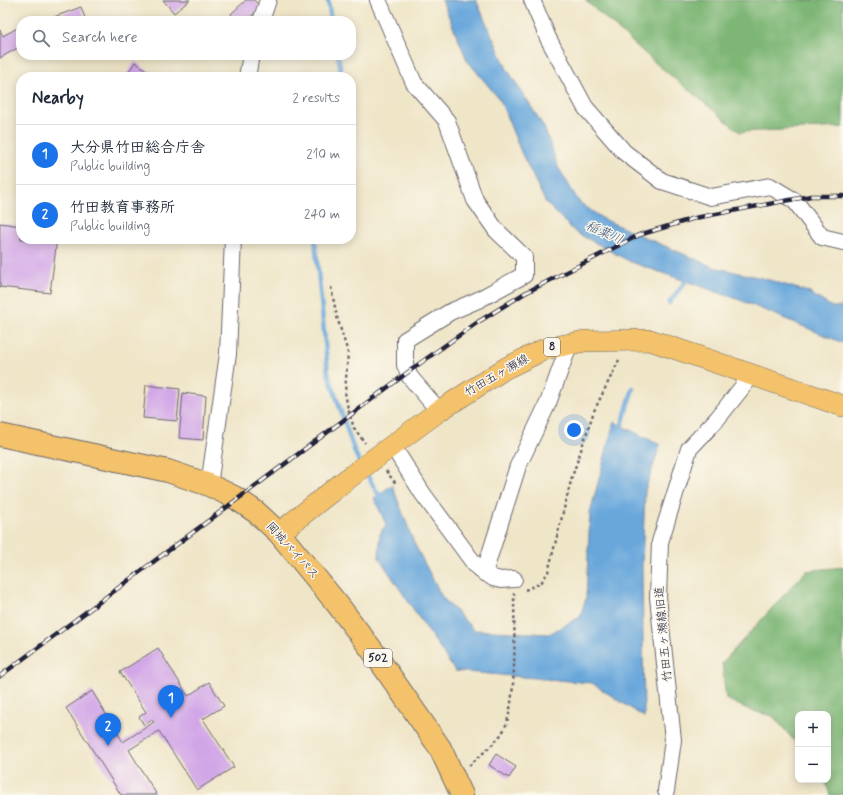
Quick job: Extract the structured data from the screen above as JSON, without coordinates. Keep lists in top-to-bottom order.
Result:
{
  "streets": {
    "highway": ["岡城バイパス", "502"],
    "main road": ["8", "竹田五ヶ瀬線"],
    "street": ["竹田五ヶ瀬線旧道"]
  },
  "crossings": [
    ["竹田五ヶ瀬線", "岡城バイパス"],
    ["竹田五ヶ瀬線", "竹田五ヶ瀬線旧道"]
  ],
  "water": ["稲葉川"],
  "page": {
    "search": "Search here",
    "heading": ["Nearby", "2 results"],
    "list": [
      {
        "mark": "1",
        "name": "大分県竹田総合庁舎",
        "note": "Public building",
        "value": "210 m"
      },
      {
        "mark": "2",
        "name": "竹田教育事務所",
        "note": "Public building",
        "value": "240 m"
      }
    ],
    "pins": ["1", "2"],
    "map_buttons": ["+", "−"]
  }
}
